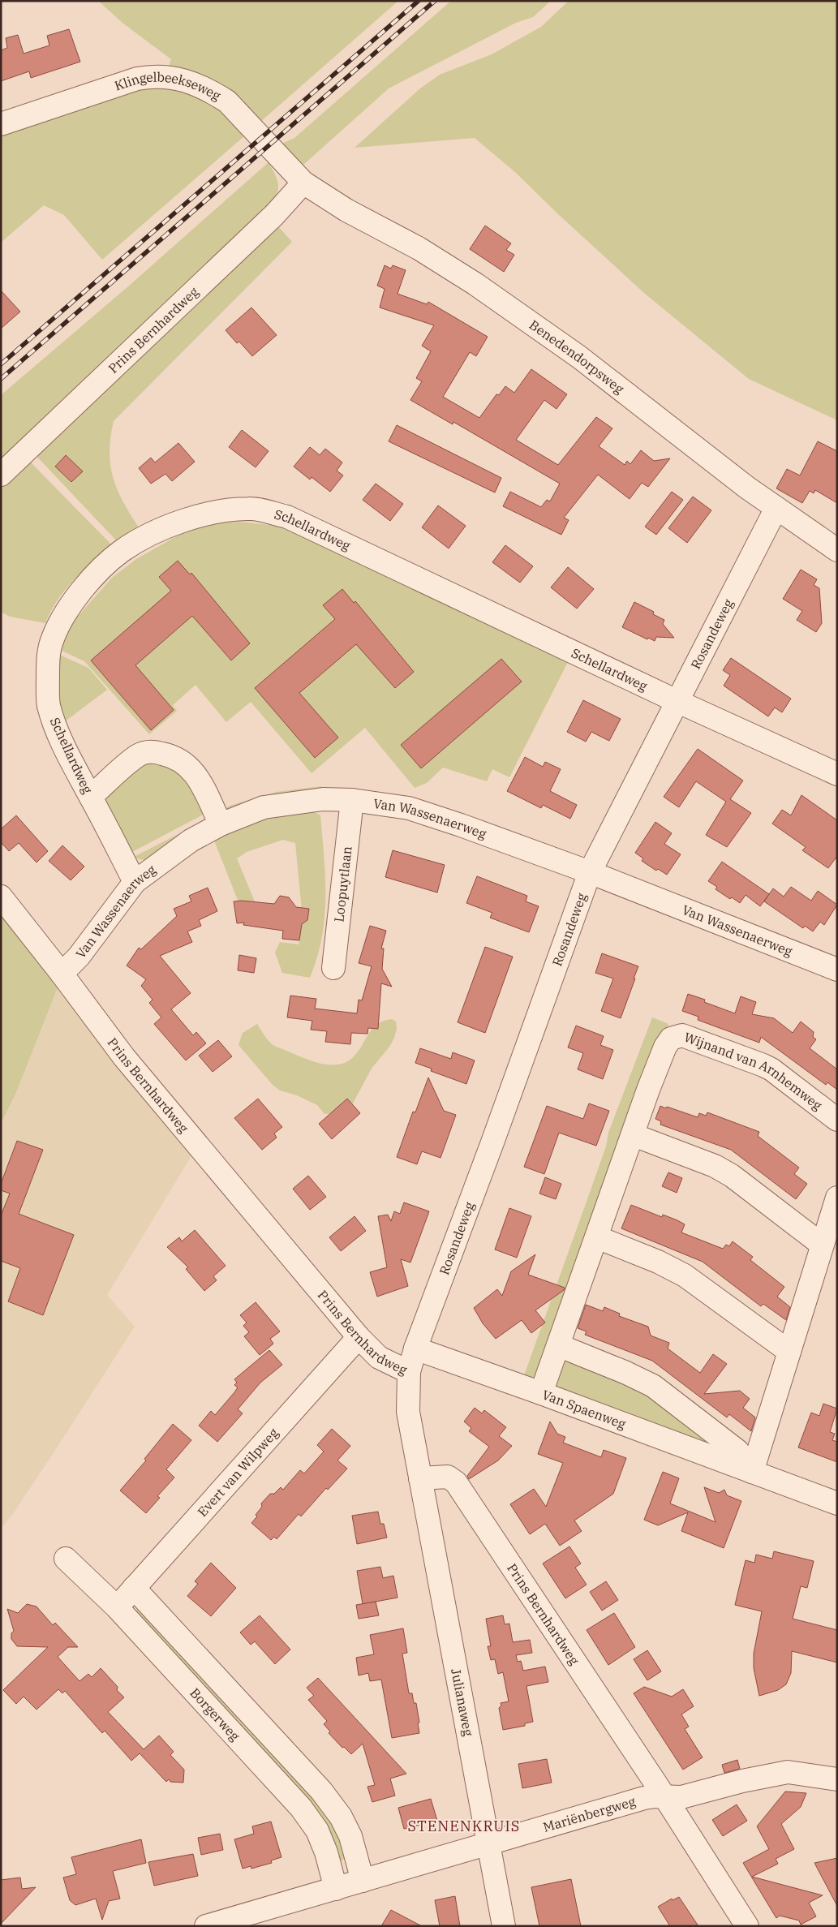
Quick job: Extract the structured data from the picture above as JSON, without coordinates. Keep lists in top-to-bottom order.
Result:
{
  "streets": {
    "street": [
      "Klingelbeekseweg",
      "Prins Bernhardweg",
      "Benedendorpsweg",
      "Schellardweg",
      "Rosandeweg",
      "Van Wassenaerweg",
      "Loopuytlaan",
      "Wijnand van Arnhemweg",
      "Van Spaenweg",
      "Evert van Wilpweg",
      "Julianaweg",
      "Borgerweg",
      "Mariënbergweg"
    ]
  },
  "crossings": [
    ["Klingelbeekseweg", "Prins Bernhardweg"],
    ["Klingelbeekseweg", "Benedendorpsweg"],
    ["Prins Bernhardweg", "Benedendorpsweg"],
    ["Prins Bernhardweg", "Rosandeweg"],
    ["Prins Bernhardweg", "Van Wassenaerweg"],
    ["Prins Bernhardweg", "Evert van Wilpweg"],
    ["Prins Bernhardweg", "Julianaweg"],
    ["Prins Bernhardweg", "Mariënbergweg"],
    ["Benedendorpsweg", "Rosandeweg"],
    ["Schellardweg", "Rosandeweg"],
    ["Schellardweg", "Van Wassenaerweg"],
    ["Rosandeweg", "Van Wassenaerweg"],
    ["Rosandeweg", "Van Spaenweg"],
    ["Van Wassenaerweg", "Loopuytlaan"],
    ["Wijnand van Arnhemweg", "Van Spaenweg"],
    ["Evert van Wilpweg", "Borgerweg"],
    ["Julianaweg", "Mariënbergweg"],
    ["Borgerweg", "Mariënbergweg"]
  ],
  "districts": ["STENENKRUIS"]
}
